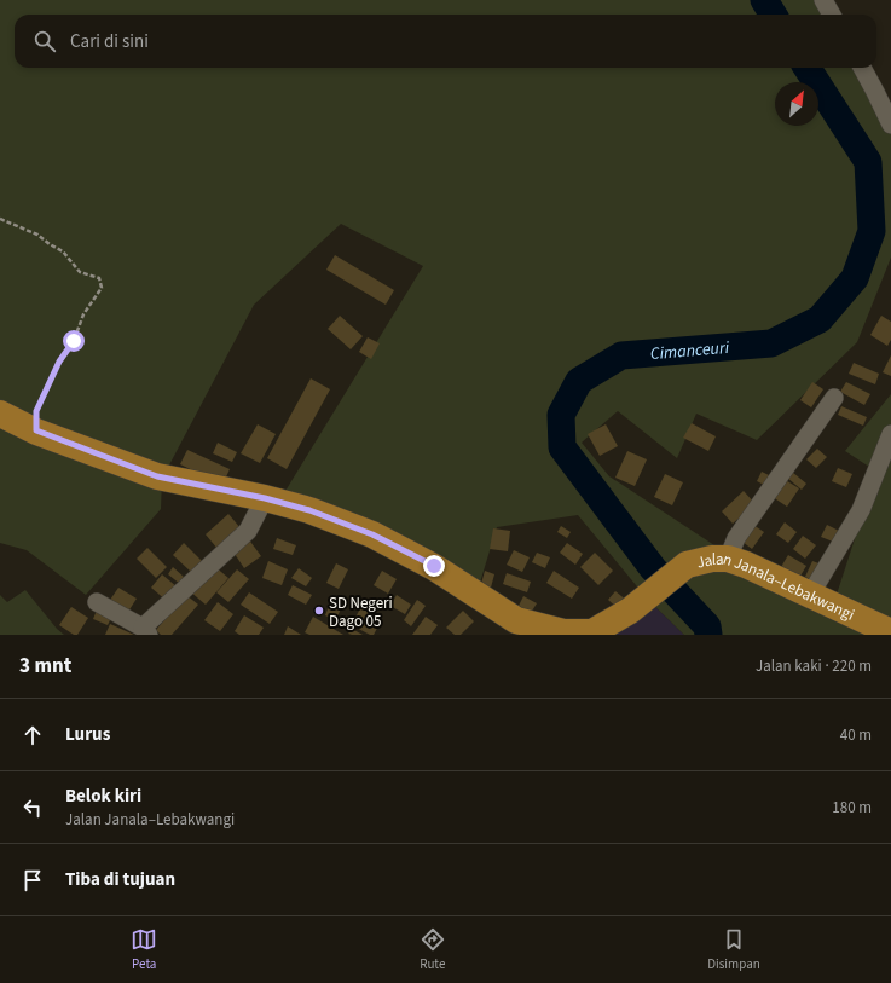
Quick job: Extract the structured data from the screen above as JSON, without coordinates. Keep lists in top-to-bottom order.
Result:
{
  "streets": {
    "main road": ["Jalan Janala–Lebakwangi"]
  },
  "water": ["Cimanceuri"],
  "places": ["SD Negeri Dago 05"],
  "north": "top right",
  "page": {
    "search": "Cari di sini",
    "heading": ["3 mnt", "Jalan kaki · 220 m"],
    "list": [
      ["Lurus", "40 m"],
      ["Belok kiri", "Jalan Janala–Lebakwangi", "180 m"],
      "Tiba di tujuan"
    ],
    "nav": ["Peta", "Rute", "Disimpan"]
  }
}
